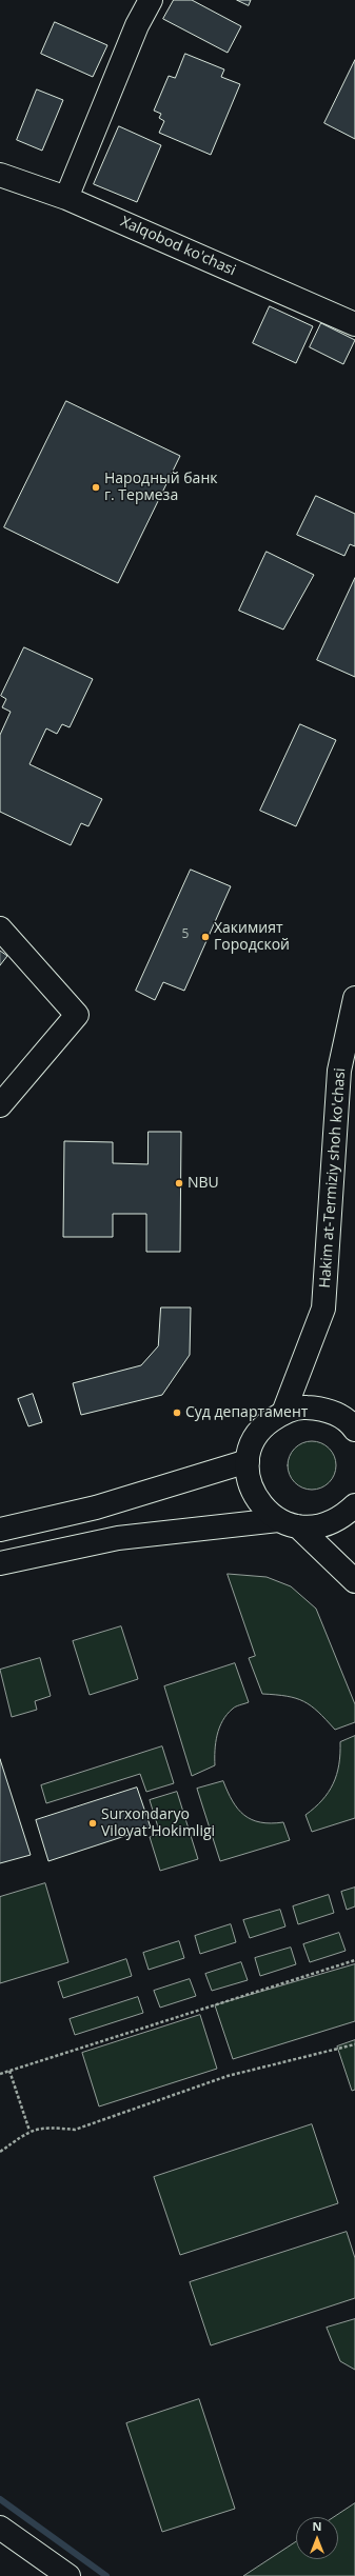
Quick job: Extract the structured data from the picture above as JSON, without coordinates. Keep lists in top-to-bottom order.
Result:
{
  "streets": {
    "street": ["Xalqobod ko'chasi", "Hakim at-Termiziy shoh ko'chasi"]
  },
  "places": [
    "Народный банк г. Термеза",
    "Хакимият Городской",
    "NBU",
    "Суд департамент",
    "Surxondaryo Viloyat Hokimligi"
  ],
  "house_numbers": ["5"],
  "north": "top"
}
